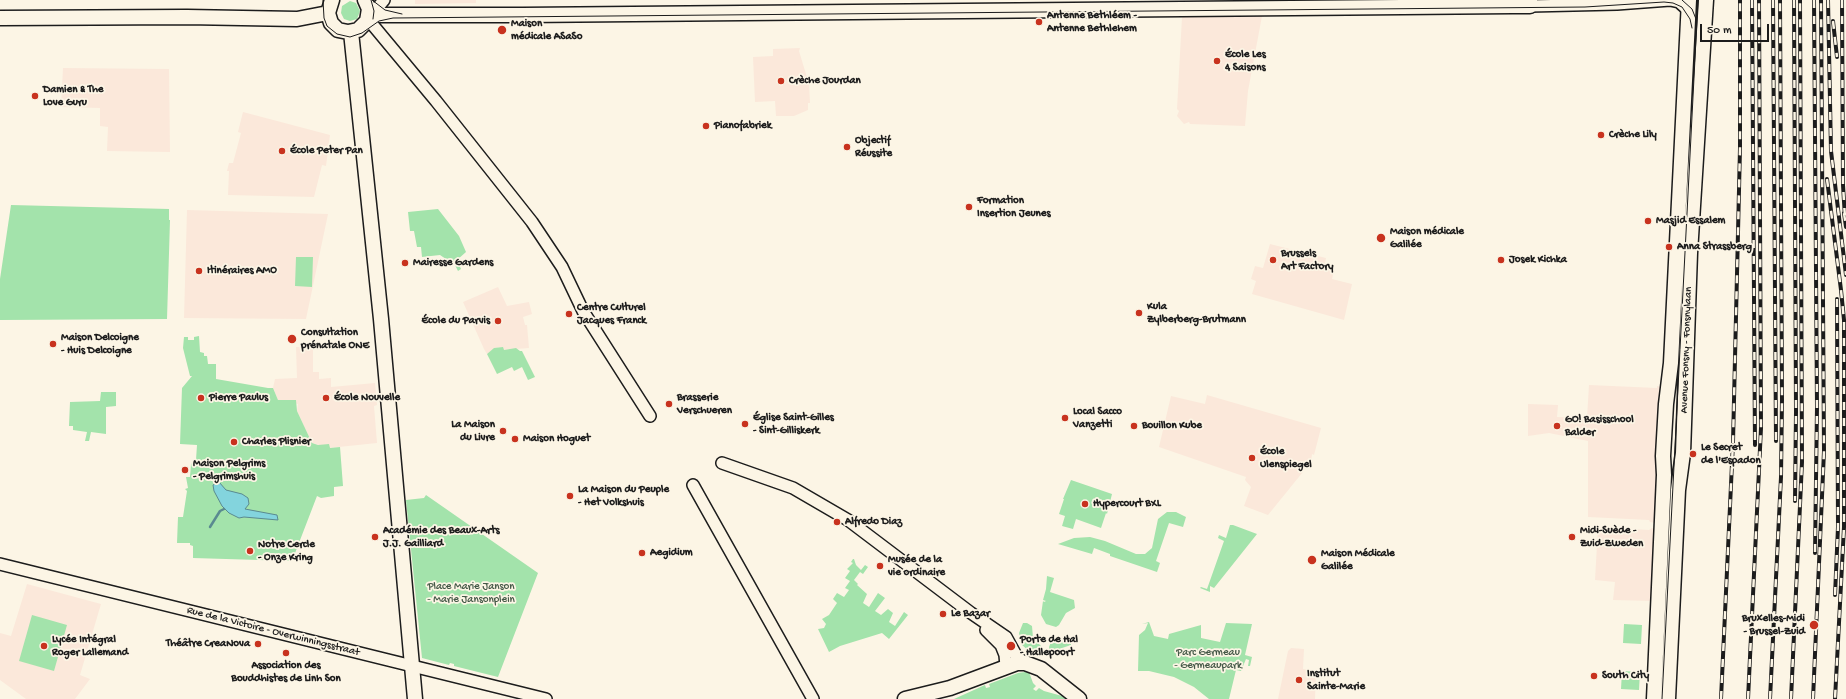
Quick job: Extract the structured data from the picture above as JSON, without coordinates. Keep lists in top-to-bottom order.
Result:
{
  "streets": {
    "main road": ["Avenue Fonsny - Fonsnylaan"],
    "street": ["Rue de la Victoire - Overwinningsstraat"]
  },
  "parks": ["Place Marie Janson - Marie Jansonplein", "Parc Germeau - Germeaupark"],
  "places": [
    "Antenne Bethléem - Antenne Bethlehem",
    "Maison médicale ASaSo",
    "École Les 4 Saisons",
    "Crèche Jourdan",
    "Damien & The Love Guru",
    "Pianofabriek",
    "Crèche Lily",
    "Objectif Réussite",
    "École Peter Pan",
    "Formation Insertion Jeunes",
    "Masjid Essalem",
    "Maison médicale Galilée",
    "Anna Strassberg",
    "Brussels Art Factory",
    "Josek Kichka",
    "Mairesse Gardens",
    "Itinéraires AMO",
    "Kula Zylberberg-Brutmann",
    "Centre Culturel Jacques Franck",
    "École du Parvis",
    "Consultation prénatale ONE",
    "Maison Delcoigne - Huis Delcoigne",
    "Pierre Paulus",
    "École Nouvelle",
    "Brasserie Verschueren",
    "Local Sacco Vanzetti",
    "Église Saint-Gilles - Sint-Gilliskerk",
    "Bouillon Kube",
    "GO! Basisschool Balder",
    "La Maison du Livre",
    "Maison Hoguet",
    "Charles Plisnier",
    "Le Secret de l'Espadon",
    "École Ulenspiegel",
    "Maison Pelgrims - Pelgrimshuis",
    "La Maison du Peuple - Het Volkshuis",
    "Hypercourt BXL",
    "Alfredo Diaz",
    "Académie des Beaux-Arts J.J. Gailliard",
    "Midi-Suède - Zuid-Zweden",
    "Notre Cercle - Onze Kring",
    "Aegidium",
    "Maison Médicale Galilée",
    "Musée de la vie ordinaire",
    "Le Bazar",
    "Bruxelles-Midi - Brussel-Zuid",
    "Théâtre CreaNova",
    "Lycée Intégral Roger Lallemand",
    "Porte de Hal - Hallepoort",
    "Association des Bouddhistes de Linh Son",
    "South City",
    "Institut Sainte-Marie"
  ],
  "scale_bar": "50 m"
}
